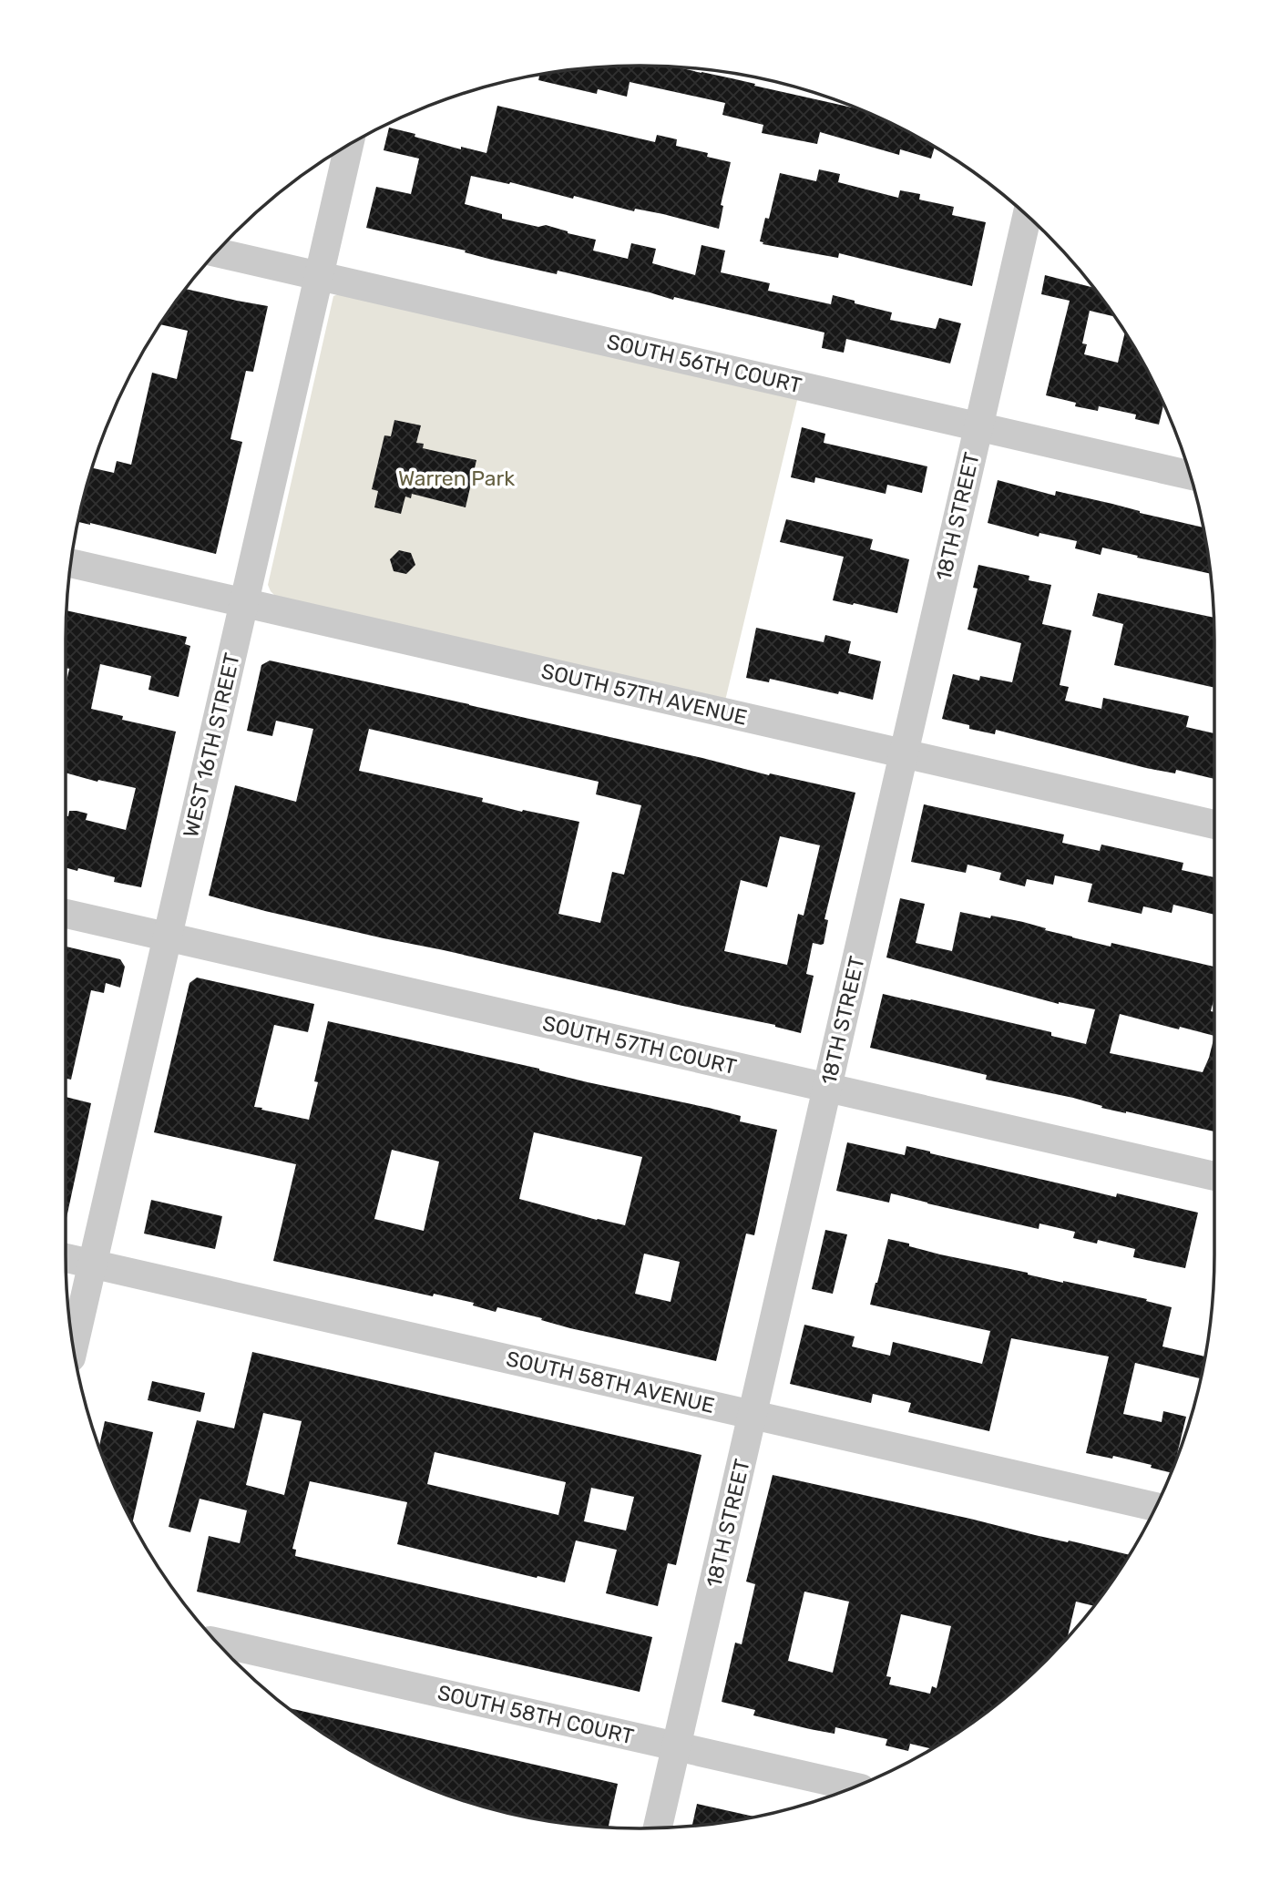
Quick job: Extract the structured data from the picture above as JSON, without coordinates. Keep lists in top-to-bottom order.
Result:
{
  "streets": {
    "street": [
      "SOUTH 56TH COURT",
      "18TH STREET",
      "SOUTH 57TH AVENUE",
      "WEST 16TH STREET",
      "SOUTH 57TH COURT",
      "SOUTH 58TH AVENUE",
      "SOUTH 58TH COURT"
    ]
  },
  "crossings": [
    ["SOUTH 56TH COURT", "18TH STREET"],
    ["SOUTH 56TH COURT", "WEST 16TH STREET"],
    ["18TH STREET", "SOUTH 57TH AVENUE"],
    ["18TH STREET", "SOUTH 57TH COURT"],
    ["18TH STREET", "SOUTH 58TH AVENUE"],
    ["18TH STREET", "SOUTH 58TH COURT"],
    ["SOUTH 57TH AVENUE", "WEST 16TH STREET"],
    ["WEST 16TH STREET", "SOUTH 57TH COURT"],
    ["WEST 16TH STREET", "SOUTH 58TH AVENUE"]
  ],
  "parks": ["Warren Park"]
}
